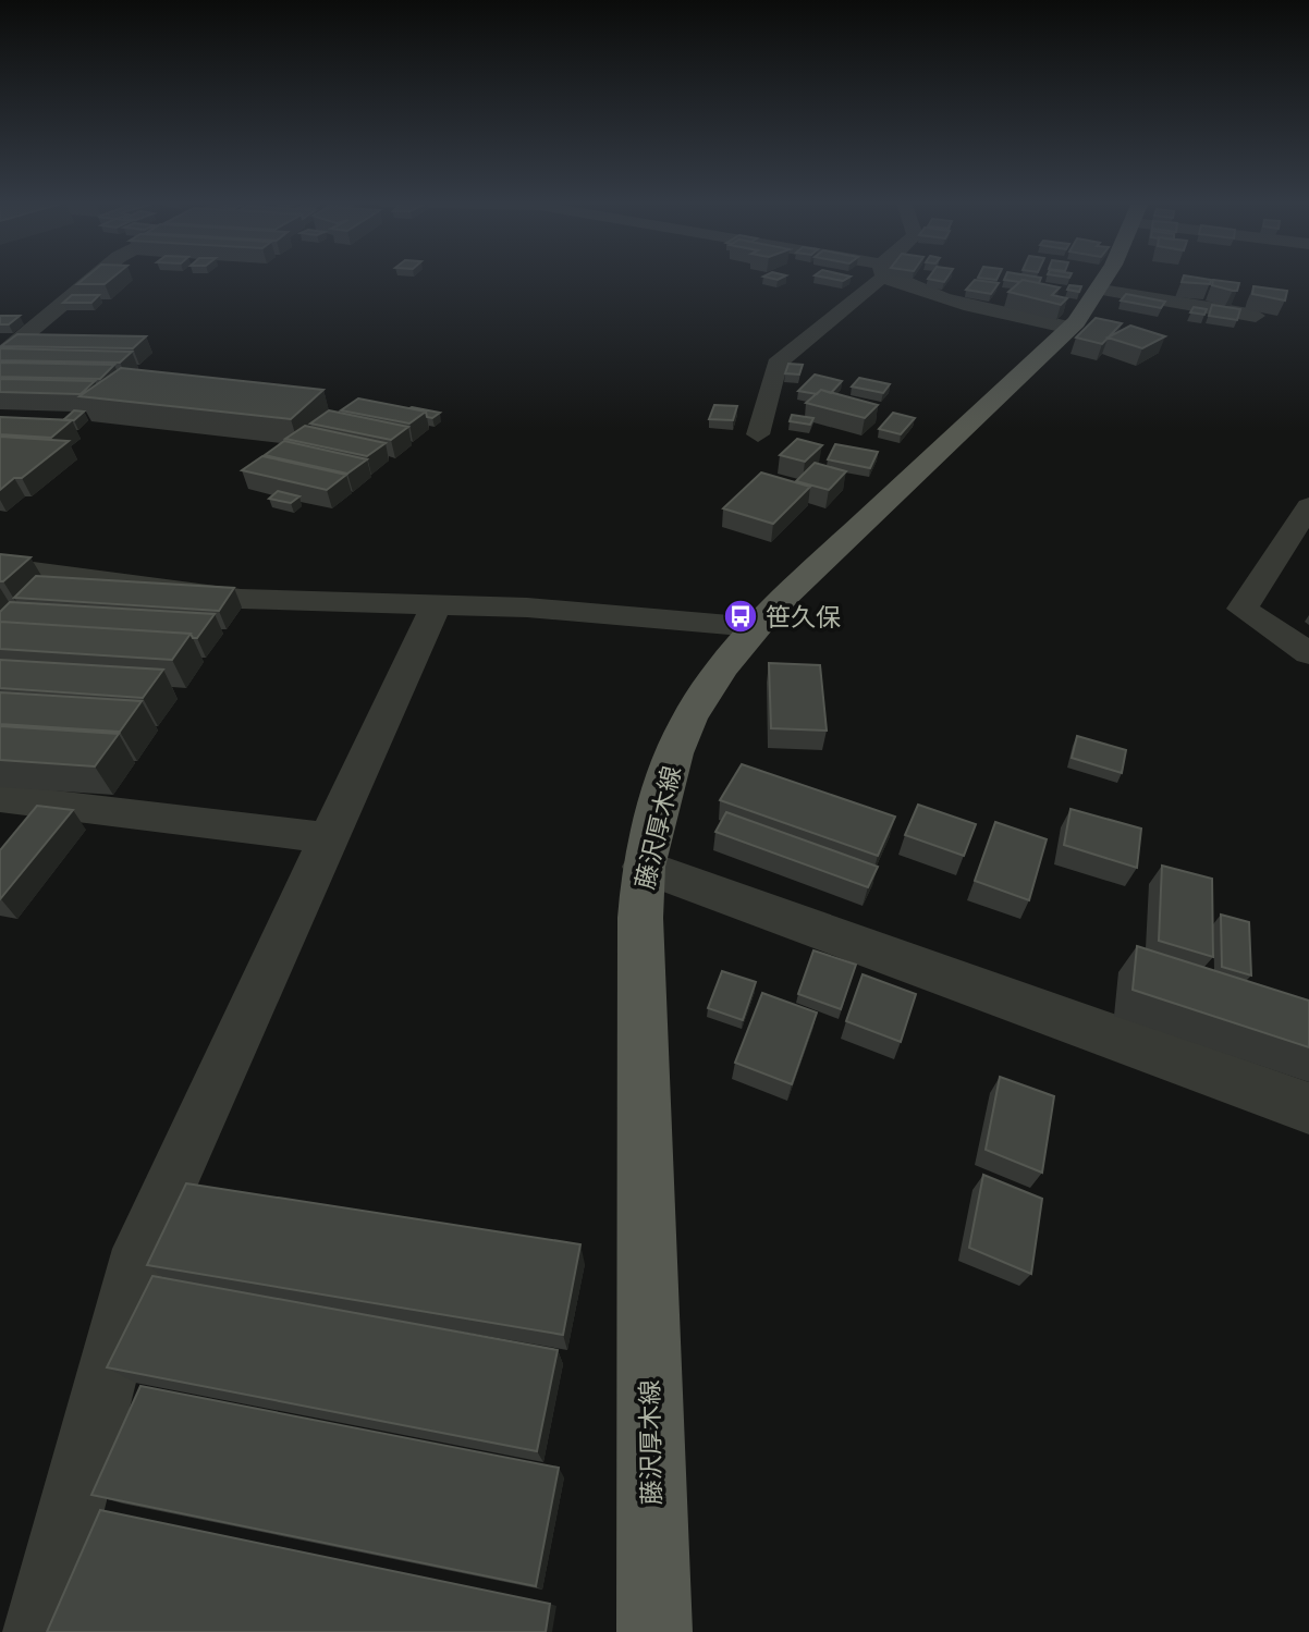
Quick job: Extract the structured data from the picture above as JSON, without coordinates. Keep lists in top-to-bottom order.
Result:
{
  "streets": {
    "main road": ["藤沢厚木線"]
  },
  "places": {
    "bus stop": ["笹久保"]
  }
}
